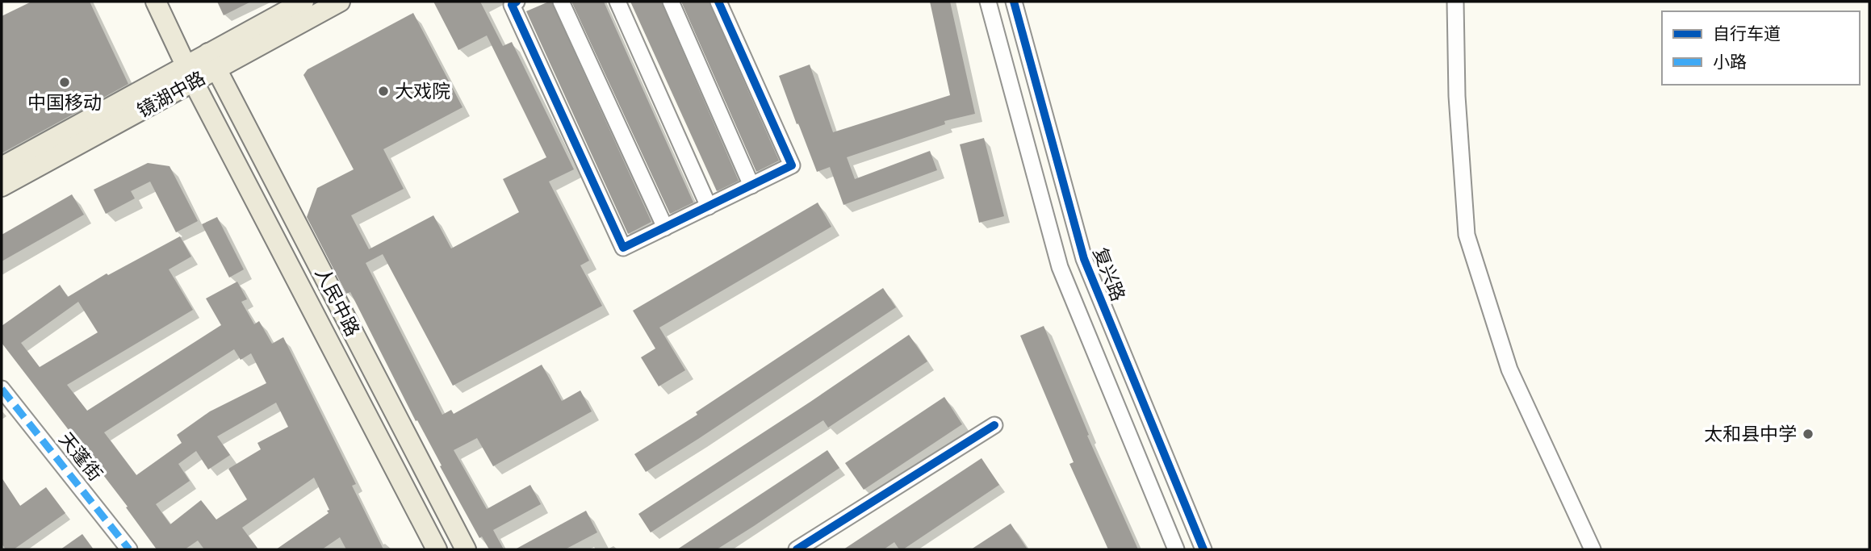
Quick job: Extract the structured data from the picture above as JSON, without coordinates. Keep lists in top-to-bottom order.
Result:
{
  "streets": {
    "main road": ["镜湖中路", "人民中路"],
    "street": ["复兴路", "天蓬街"]
  },
  "crossings": [
    ["镜湖中路", "人民中路"]
  ],
  "places": ["中国移动", "大戏院", "太和县中学"],
  "legend": ["自行车道", "小路"]
}
